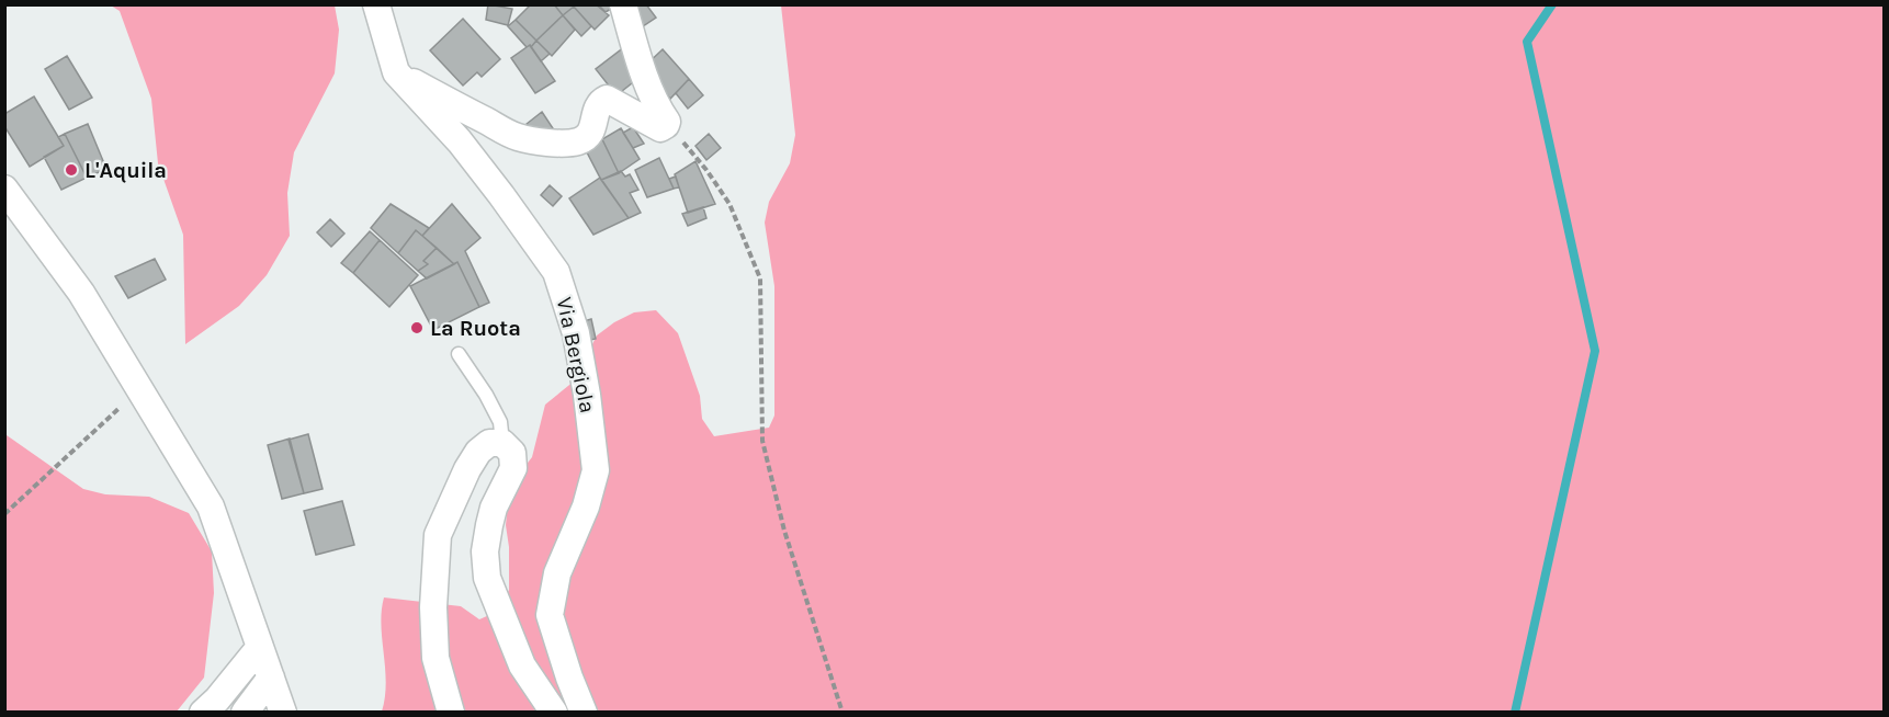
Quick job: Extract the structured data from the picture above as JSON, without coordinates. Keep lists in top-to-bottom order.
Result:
{
  "streets": {
    "street": ["Via Bergiola"]
  },
  "places": ["L'Aquila", "La Ruota"]
}
